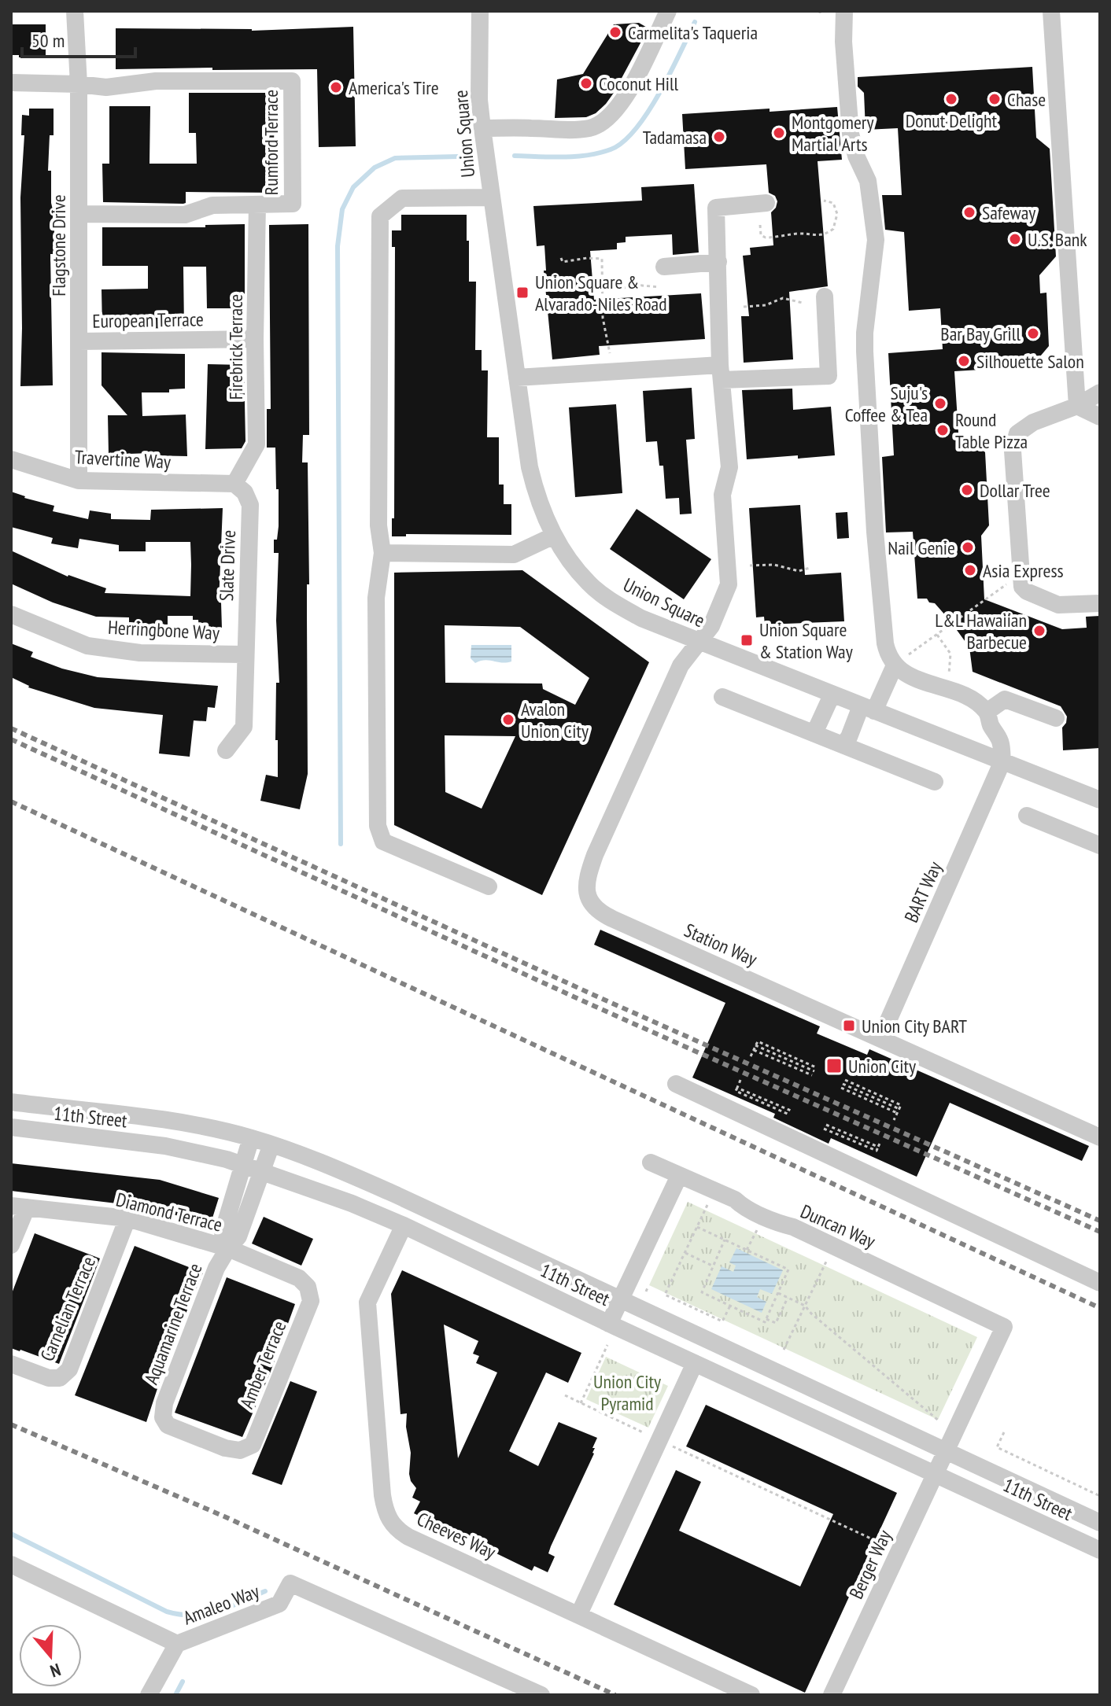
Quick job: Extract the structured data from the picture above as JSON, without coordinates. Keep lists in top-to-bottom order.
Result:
{
  "streets": {
    "street": [
      "Union Square",
      "Rumford Terrace",
      "Flagstone Drive",
      "European Terrace",
      "Firebrick Terrace",
      "Travertine Way",
      "Slate Drive",
      "Herringbone Way",
      "BART Way",
      "Station Way",
      "11th Street",
      "Diamond Terrace",
      "Duncan Way",
      "Carnelian Terrace",
      "Aquamarine Terrace",
      "Amber Terrace",
      "Cheeves Way",
      "Berger Way",
      "Amaleo Way"
    ]
  },
  "crossings": [
    ["Union Square", "BART Way"],
    ["Union Square", "Station Way"],
    ["Rumford Terrace", "Flagstone Drive"],
    ["Rumford Terrace", "Firebrick Terrace"],
    ["Flagstone Drive", "European Terrace"],
    ["Flagstone Drive", "Travertine Way"],
    ["European Terrace", "Firebrick Terrace"],
    ["Firebrick Terrace", "Travertine Way"],
    ["Firebrick Terrace", "Slate Drive"],
    ["Travertine Way", "Slate Drive"],
    ["Slate Drive", "Herringbone Way"],
    ["BART Way", "Station Way"],
    ["11th Street", "Duncan Way"],
    ["11th Street", "Aquamarine Terrace"],
    ["11th Street", "Cheeves Way"],
    ["11th Street", "Berger Way"],
    ["Diamond Terrace", "Carnelian Terrace"],
    ["Diamond Terrace", "Aquamarine Terrace"],
    ["Diamond Terrace", "Amber Terrace"],
    ["Duncan Way", "Berger Way"],
    ["Aquamarine Terrace", "Amber Terrace"]
  ],
  "parks": ["Union City Pyramid"],
  "places": {
    "other": [
      "Carmelita's Taqueria",
      "Coconut Hill",
      "America's Tire",
      "Donut Delight",
      "Chase",
      "Montgomery Martial Arts",
      "Tadamasa",
      "Safeway",
      "U.S. Bank",
      "Bar Bay Grill",
      "Silhouette Salon",
      "Suju's Coffee & Tea",
      "Round Table Pizza",
      "Dollar Tree",
      "Nail Genie",
      "Asia Express",
      "L&L Hawaiian Barbecue",
      "Avalon Union City"
    ],
    "transit": [
      "Union Square & Alvarado-Niles Road",
      "Union Square & Station Way",
      "Union City BART",
      "Union City"
    ]
  },
  "scale_bar": "50 m",
  "north": "bottom"
}
